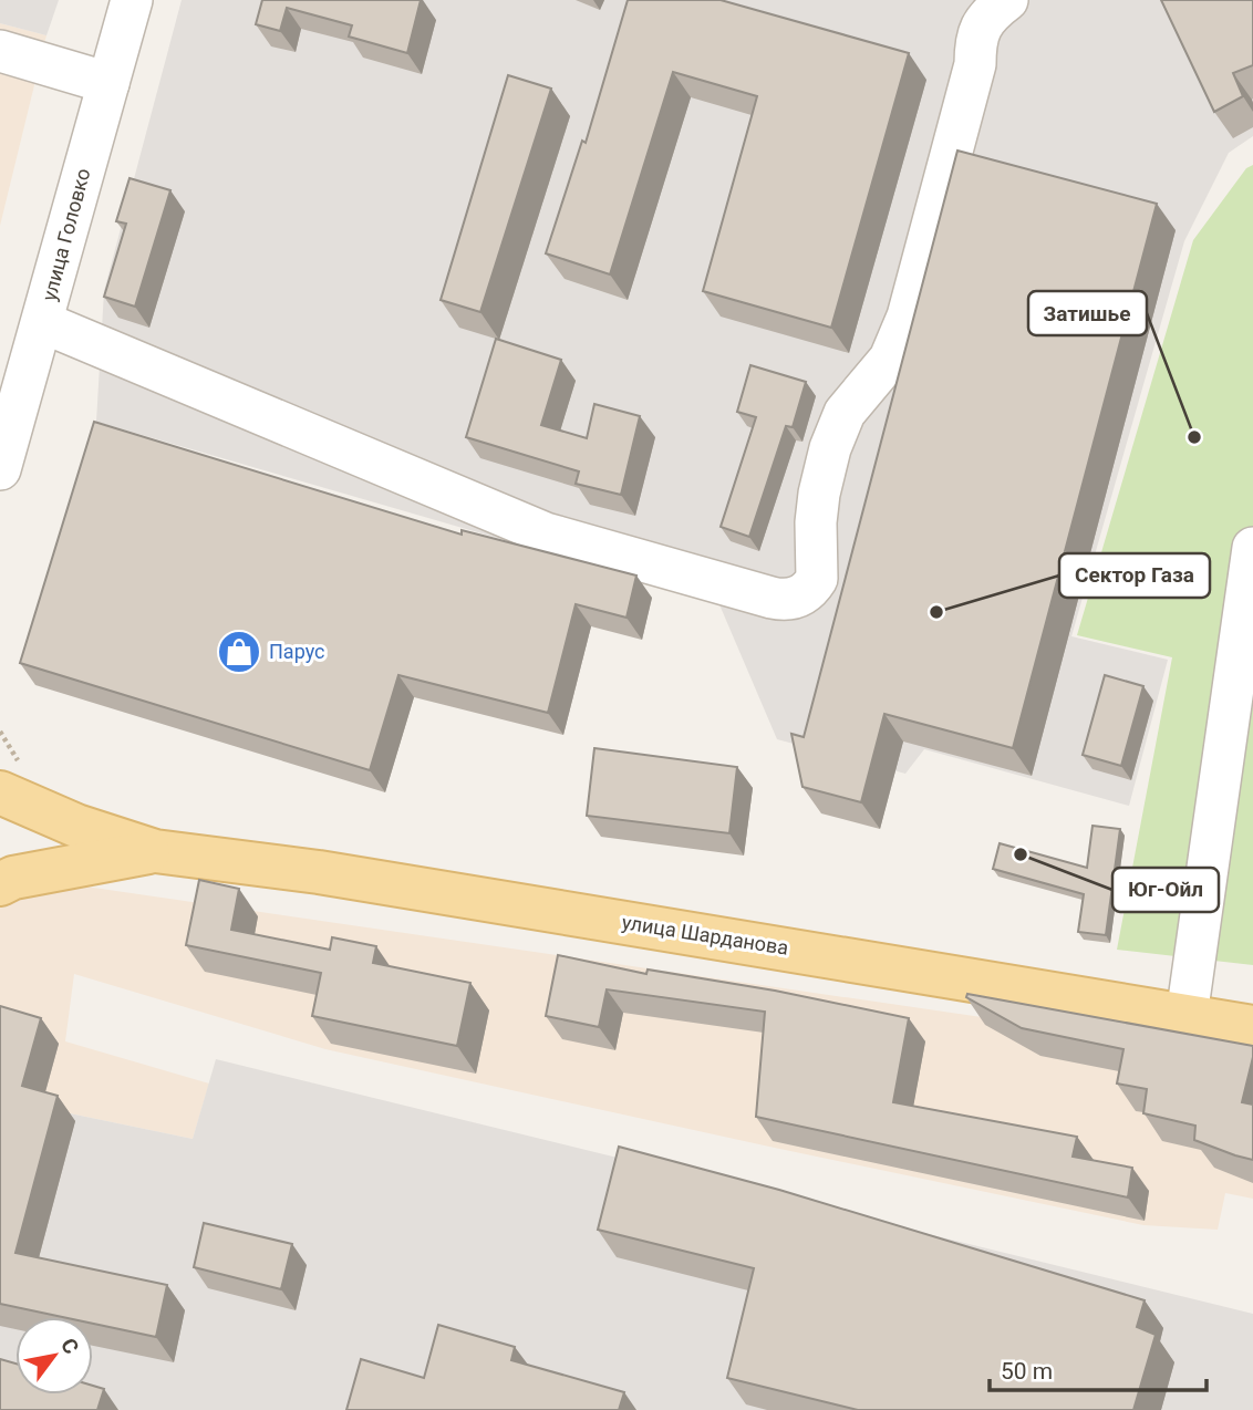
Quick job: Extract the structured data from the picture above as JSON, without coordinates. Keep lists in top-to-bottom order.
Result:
{
  "streets": {
    "main road": ["улица Шарданова"],
    "street": ["улица Головко"]
  },
  "places": {
    "other": ["Затишье", "Сектор Газа", "Юг-Ойл"],
    "shop": ["Парус"]
  },
  "scale_bar": "50 m",
  "north": "top right"
}
